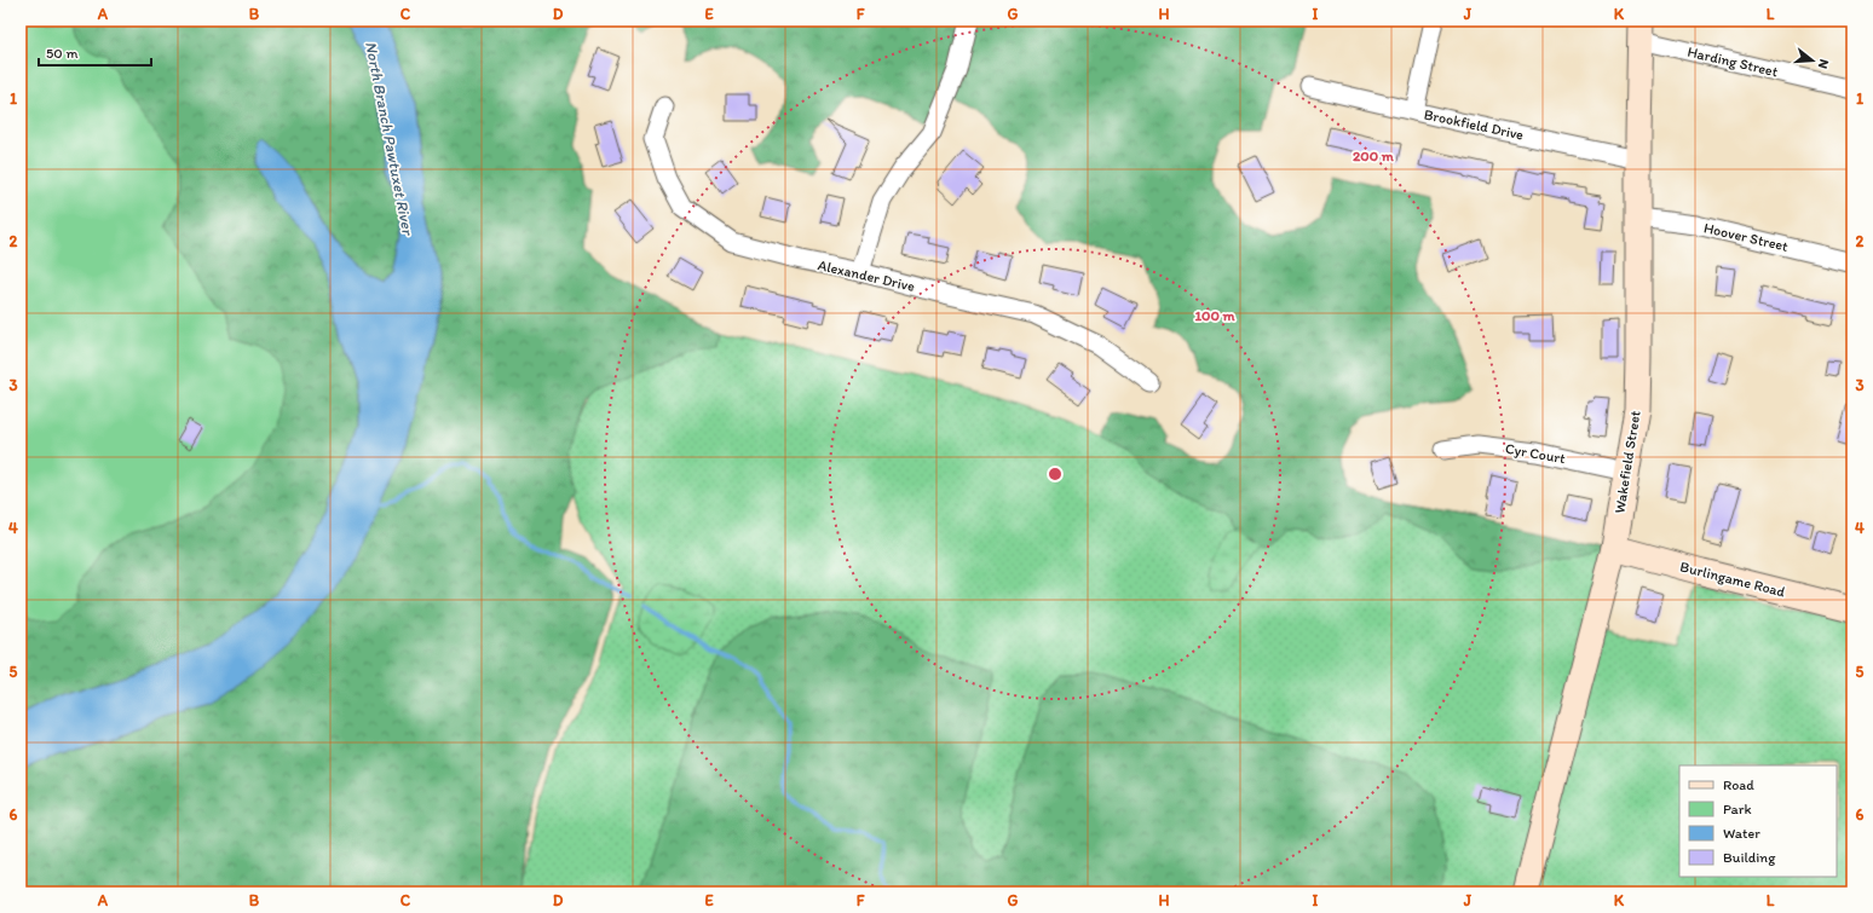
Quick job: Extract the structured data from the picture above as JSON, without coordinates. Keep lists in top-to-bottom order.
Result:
{
  "streets": {
    "street": [
      "Harding Street",
      "Brookfield Drive",
      "Hoover Street",
      "Alexander Drive",
      "Cyr Court",
      "Wakefield Street",
      "Burlingame Road"
    ]
  },
  "crossings": [
    ["Harding Street", "Wakefield Street"],
    ["Brookfield Drive", "Wakefield Street"],
    ["Hoover Street", "Wakefield Street"],
    ["Cyr Court", "Wakefield Street"],
    ["Wakefield Street", "Burlingame Road"]
  ],
  "water": ["North Branch Pawtuxet River"],
  "legend": [
    "Road",
    "Park",
    "Water",
    "Building"
  ],
  "scale_bar": "50 m",
  "north": "right",
  "grid": {
    "columns": [
      "A",
      "B",
      "C",
      "D",
      "E",
      "F",
      "G",
      "H",
      "I",
      "J",
      "K",
      "L"
    ],
    "rows": [
      "1",
      "2",
      "3",
      "4",
      "5",
      "6"
    ]
  },
  "rings": ["200 m", "100 m"]
}
